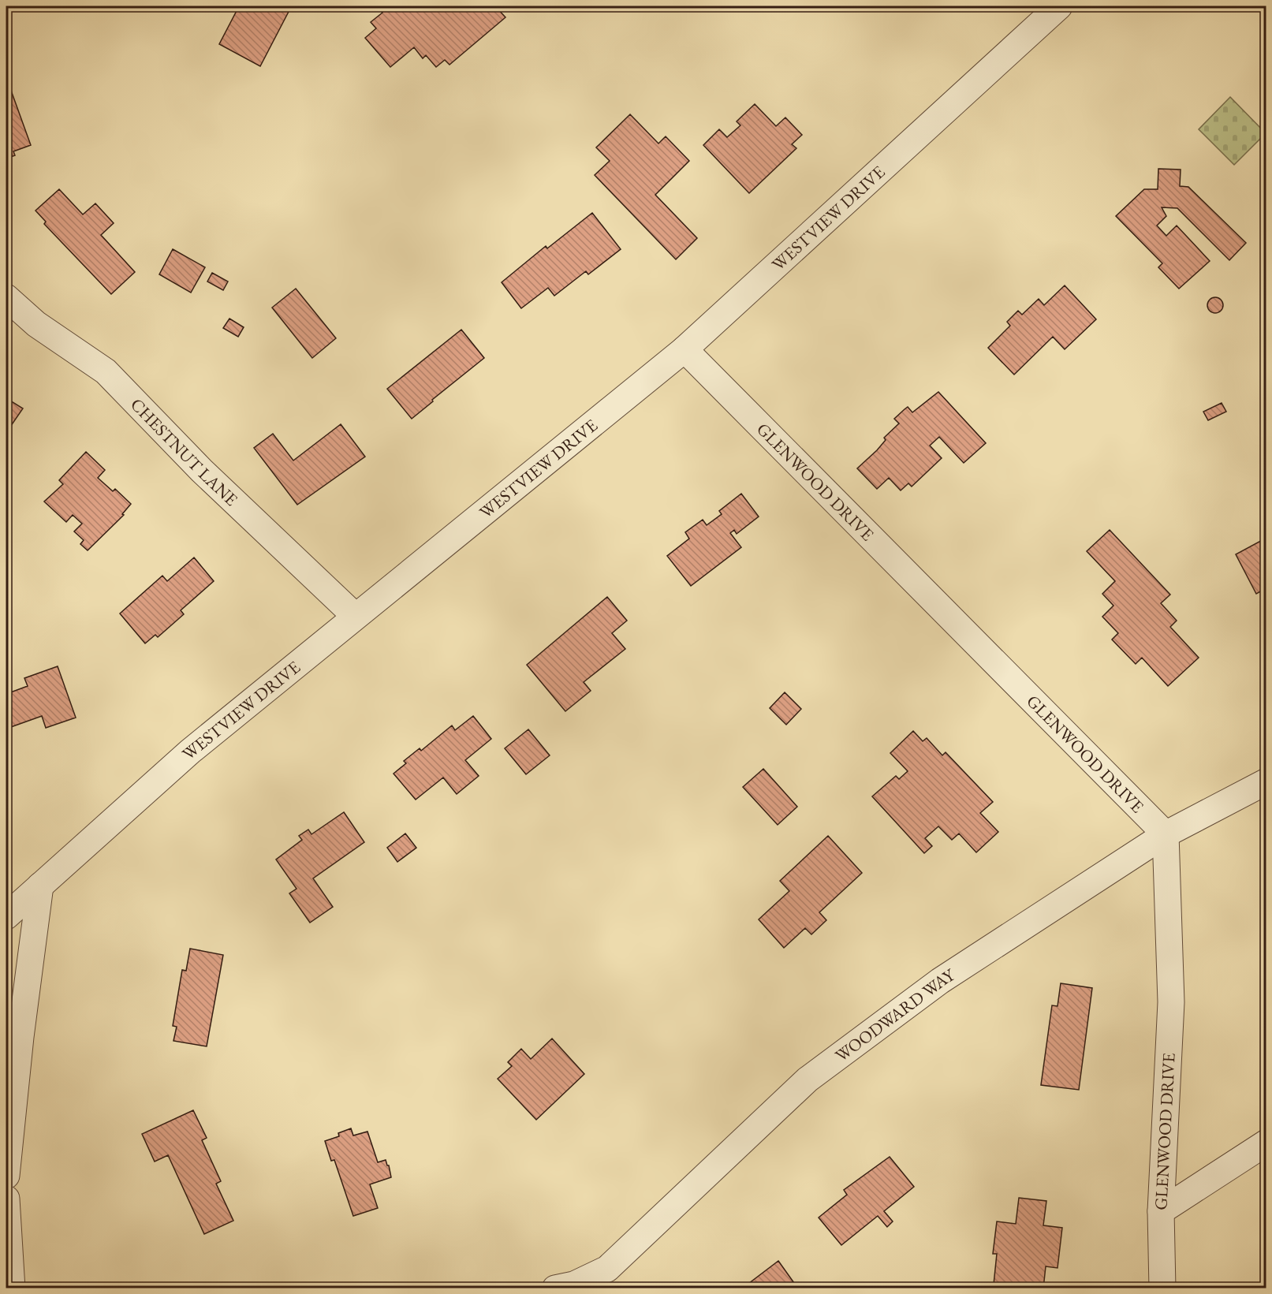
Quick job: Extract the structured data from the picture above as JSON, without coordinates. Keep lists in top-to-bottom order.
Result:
{
  "streets": {
    "street": [
      "WESTVIEW DRIVE",
      "CHESTNUT LANE",
      "GLENWOOD DRIVE",
      "WOODWARD WAY"
    ]
  },
  "crossings": [
    ["WESTVIEW DRIVE", "CHESTNUT LANE"],
    ["WESTVIEW DRIVE", "GLENWOOD DRIVE"],
    ["GLENWOOD DRIVE", "WOODWARD WAY"]
  ]
}
